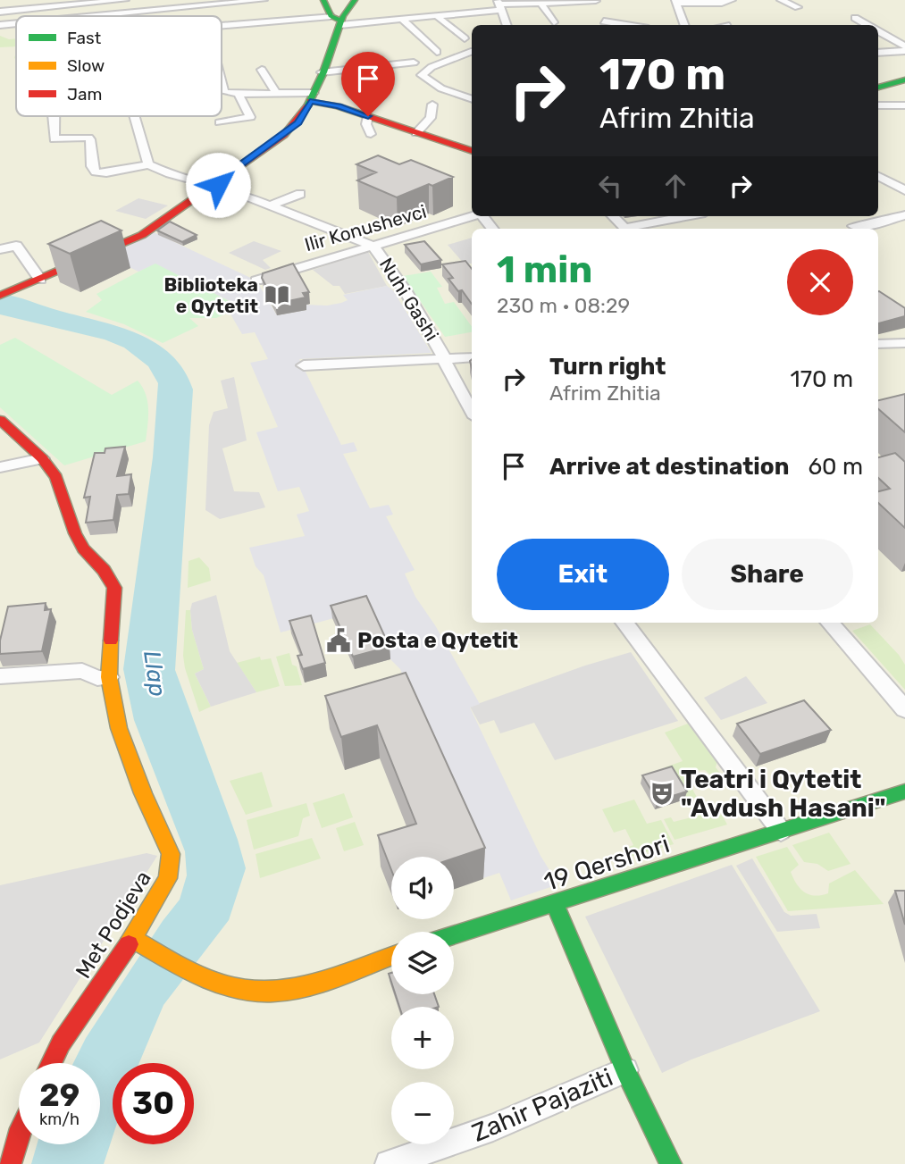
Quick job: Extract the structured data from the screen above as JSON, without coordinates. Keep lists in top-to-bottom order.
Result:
{
  "streets": {
    "main road": ["19 Qershori", "Met Podjeva", "Zahir Pajaziti"],
    "street": ["Ilir Konushevci", "Nuhi Gashi"]
  },
  "crossings": [
    ["Ilir Konushevci", "Nuhi Gashi"],
    ["19 Qershori", "Zahir Pajaziti"]
  ],
  "water": ["Llap"],
  "places": {
    "library": ["Biblioteka e Qytetit"],
    "public building": ["Posta e Qytetit"],
    "theatre": ["Teatri i Qytetit \"Avdush Hasani\""]
  },
  "legend": ["Fast", "Slow", "Jam"],
  "page": {
    "turn": ["170 m", "Afrim Zhitia"],
    "heading": ["1 min", "230 m · 08:29"],
    "list": [
      {
        "name": "Turn right",
        "note": "Afrim Zhitia",
        "value": "170 m"
      },
      {
        "name": "Arrive at destination",
        "value": "60 m"
      }
    ],
    "buttons": ["Exit", "Share"],
    "map_buttons": ["+", "−"],
    "speed": "29 km/h",
    "limit": "30"
  }
}
